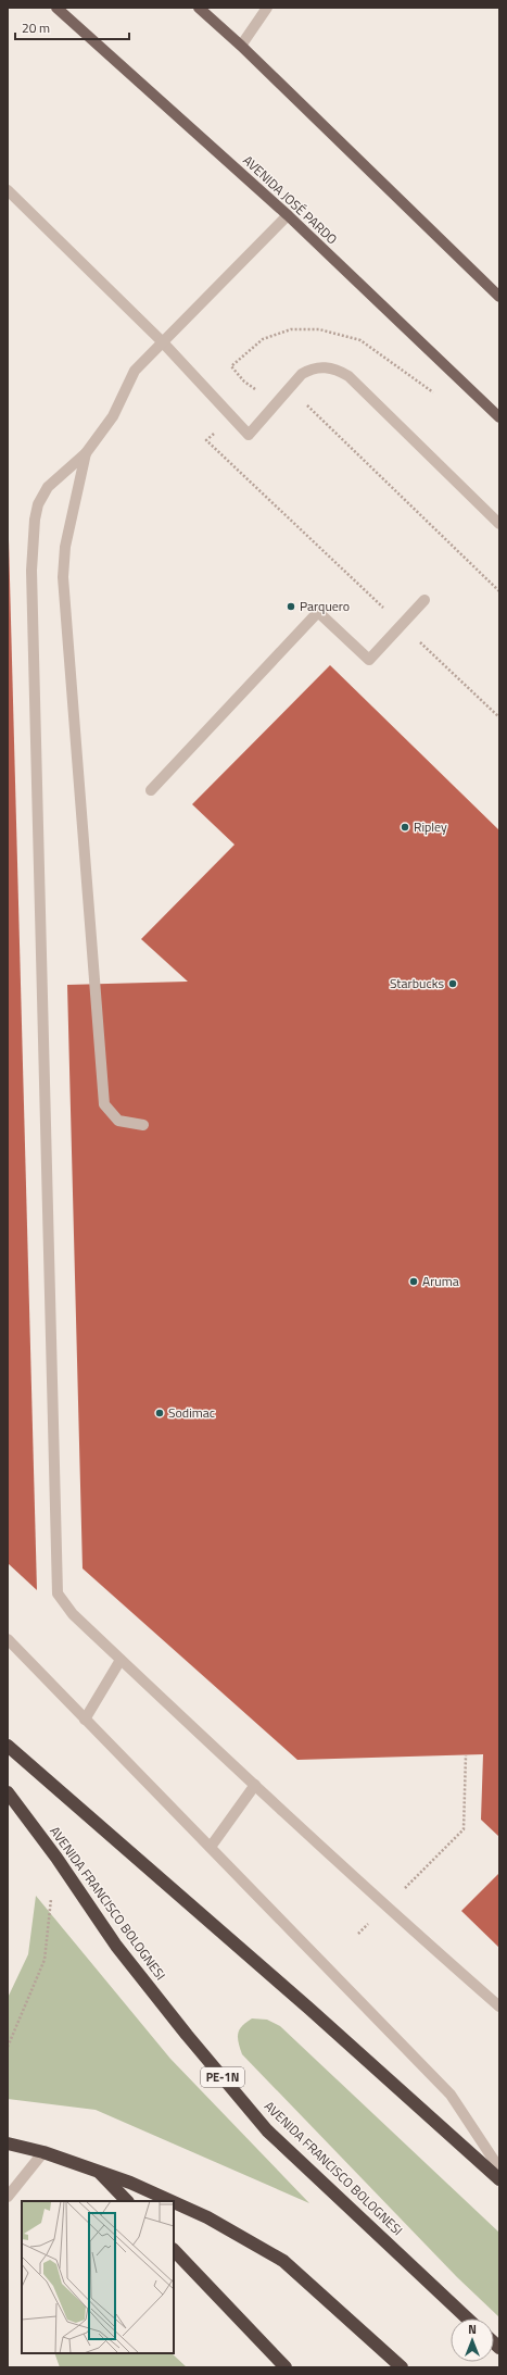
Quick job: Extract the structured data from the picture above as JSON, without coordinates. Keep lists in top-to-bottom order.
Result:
{
  "streets": {
    "highway": ["AVENIDA FRANCISCO BOLOGNESI", "PE-1N"],
    "main road": ["AVENIDA JOSÉ PARDO"]
  },
  "places": [
    "Parquero",
    "Ripley",
    "Starbucks",
    "Aruma",
    "Sodimac"
  ],
  "scale_bar": "20 m",
  "north": "top"
}
